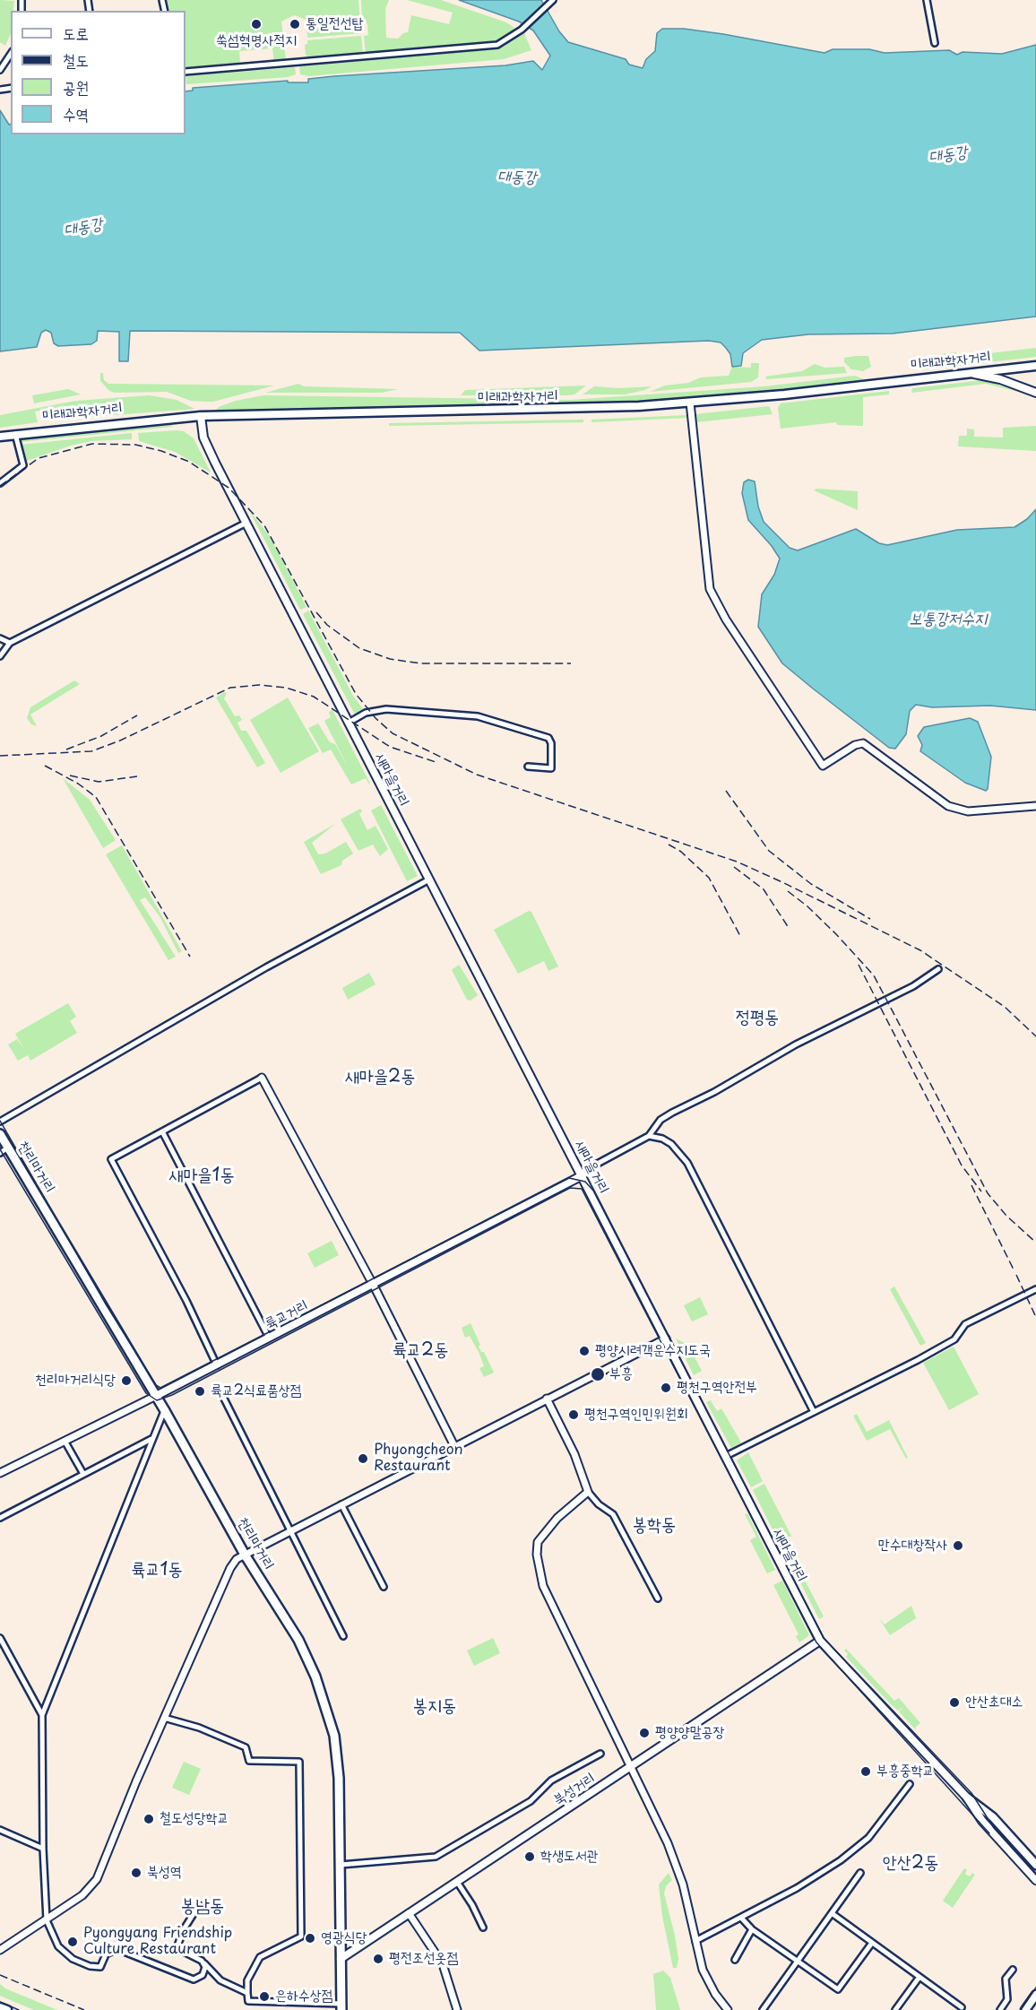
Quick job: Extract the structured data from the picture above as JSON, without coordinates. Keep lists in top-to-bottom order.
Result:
{
  "streets": {
    "highway": ["천리마거리"],
    "main road": [
      "미래과학자거리",
      "새마을거리",
      "륙교거리",
      "북성거리"
    ]
  },
  "crossings": [
    ["미래과학자거리", "새마을거리"],
    ["새마을거리", "륙교거리"],
    ["새마을거리", "북성거리"],
    ["천리마거리", "륙교거리"],
    ["천리마거리", "북성거리"]
  ],
  "districts": [
    "정평동",
    "새마을2동",
    "새마을1동",
    "륙교2동",
    "봉학동",
    "륙교1동",
    "봉지동",
    "안산2동",
    "봉남동"
  ],
  "water": ["대동강", "보통강저수지"],
  "places": [
    "쑥섬혁명사적지",
    "통일전선탑",
    "평양시려객운수지도국",
    "부흥",
    "천리마거리식당",
    "평천구역안전부",
    "륙교2식료품상점",
    "평천구역인민위원회",
    "Phyongcheon Restaurant",
    "만수대창작사",
    "안산초대소",
    "평양양말공장",
    "부흥중학교",
    "철도성당학교",
    "학생도서관",
    "북성역",
    "영광식당",
    "Pyongyang Friendship Culture Restaurant",
    "평전조선옷점",
    "은하수상점"
  ],
  "legend": [
    "도로",
    "철도",
    "공원",
    "수역"
  ]
}
